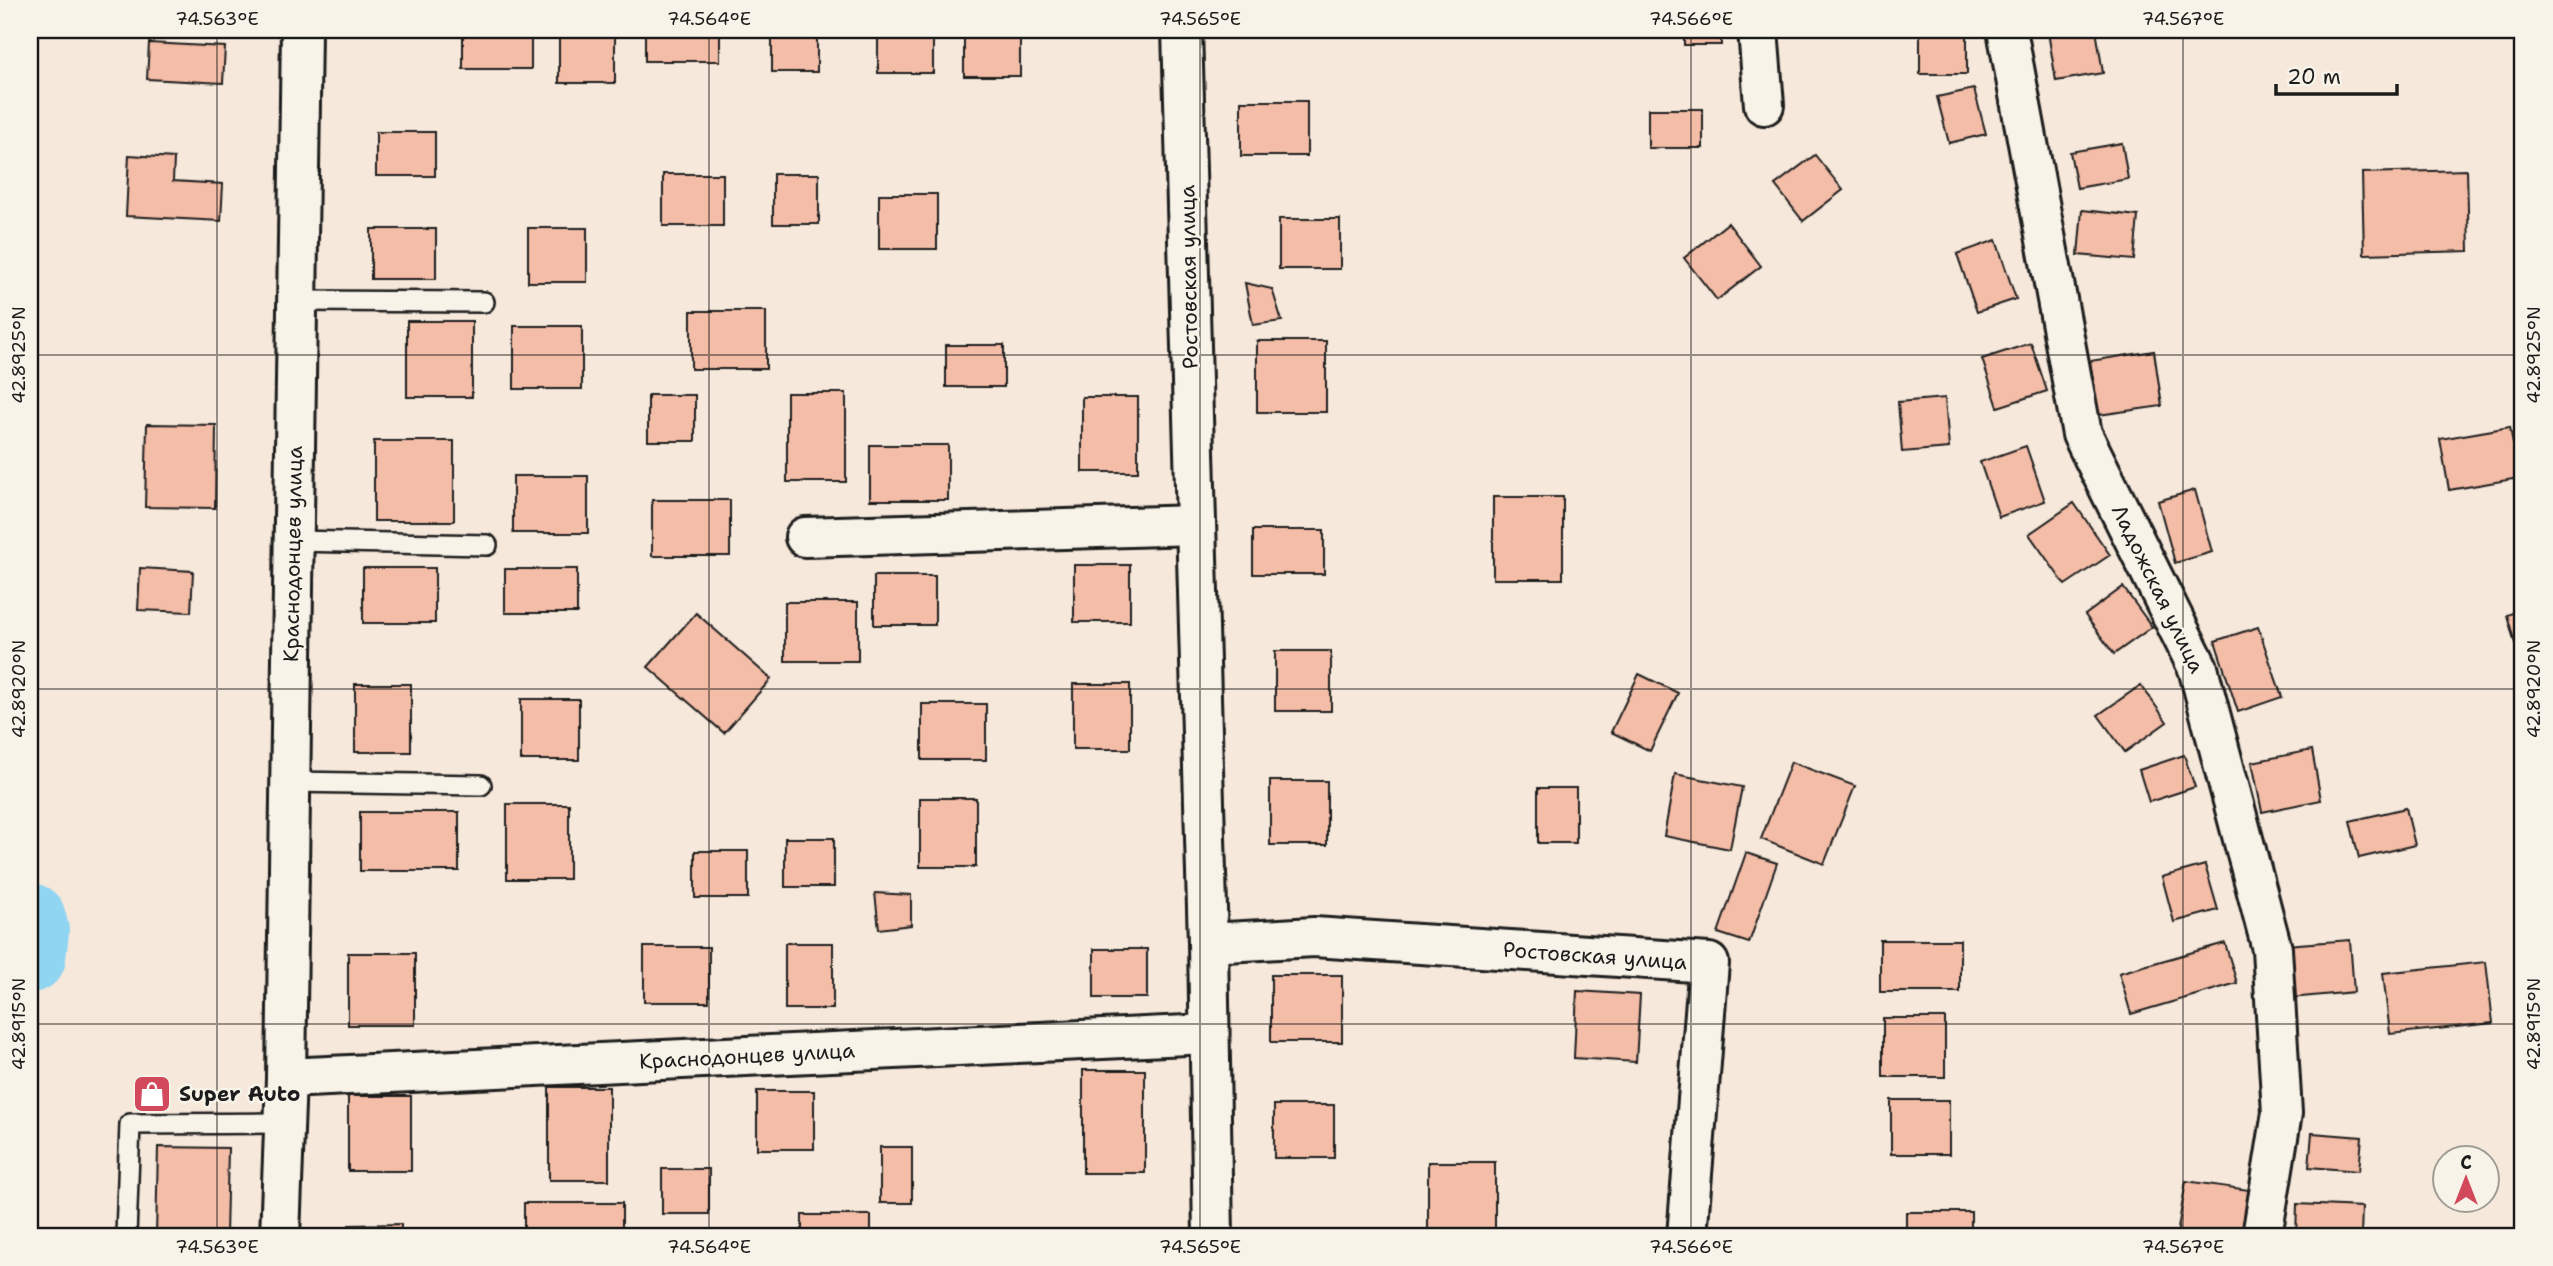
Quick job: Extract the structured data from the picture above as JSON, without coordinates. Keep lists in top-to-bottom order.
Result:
{
  "streets": {
    "street": ["Ростовская улица", "Краснодонцев улица", "Ладожская улица"]
  },
  "crossings": [
    ["Ростовская улица", "Краснодонцев улица"]
  ],
  "places": {
    "shop": ["Super Auto"]
  },
  "scale_bar": "20 m",
  "north": "top",
  "coordinates": [
    "74.563°E",
    "74.564°E",
    "74.565°E",
    "74.566°E",
    "74.567°E",
    "42.8925°N",
    "42.8920°N",
    "42.8915°N"
  ]
}
